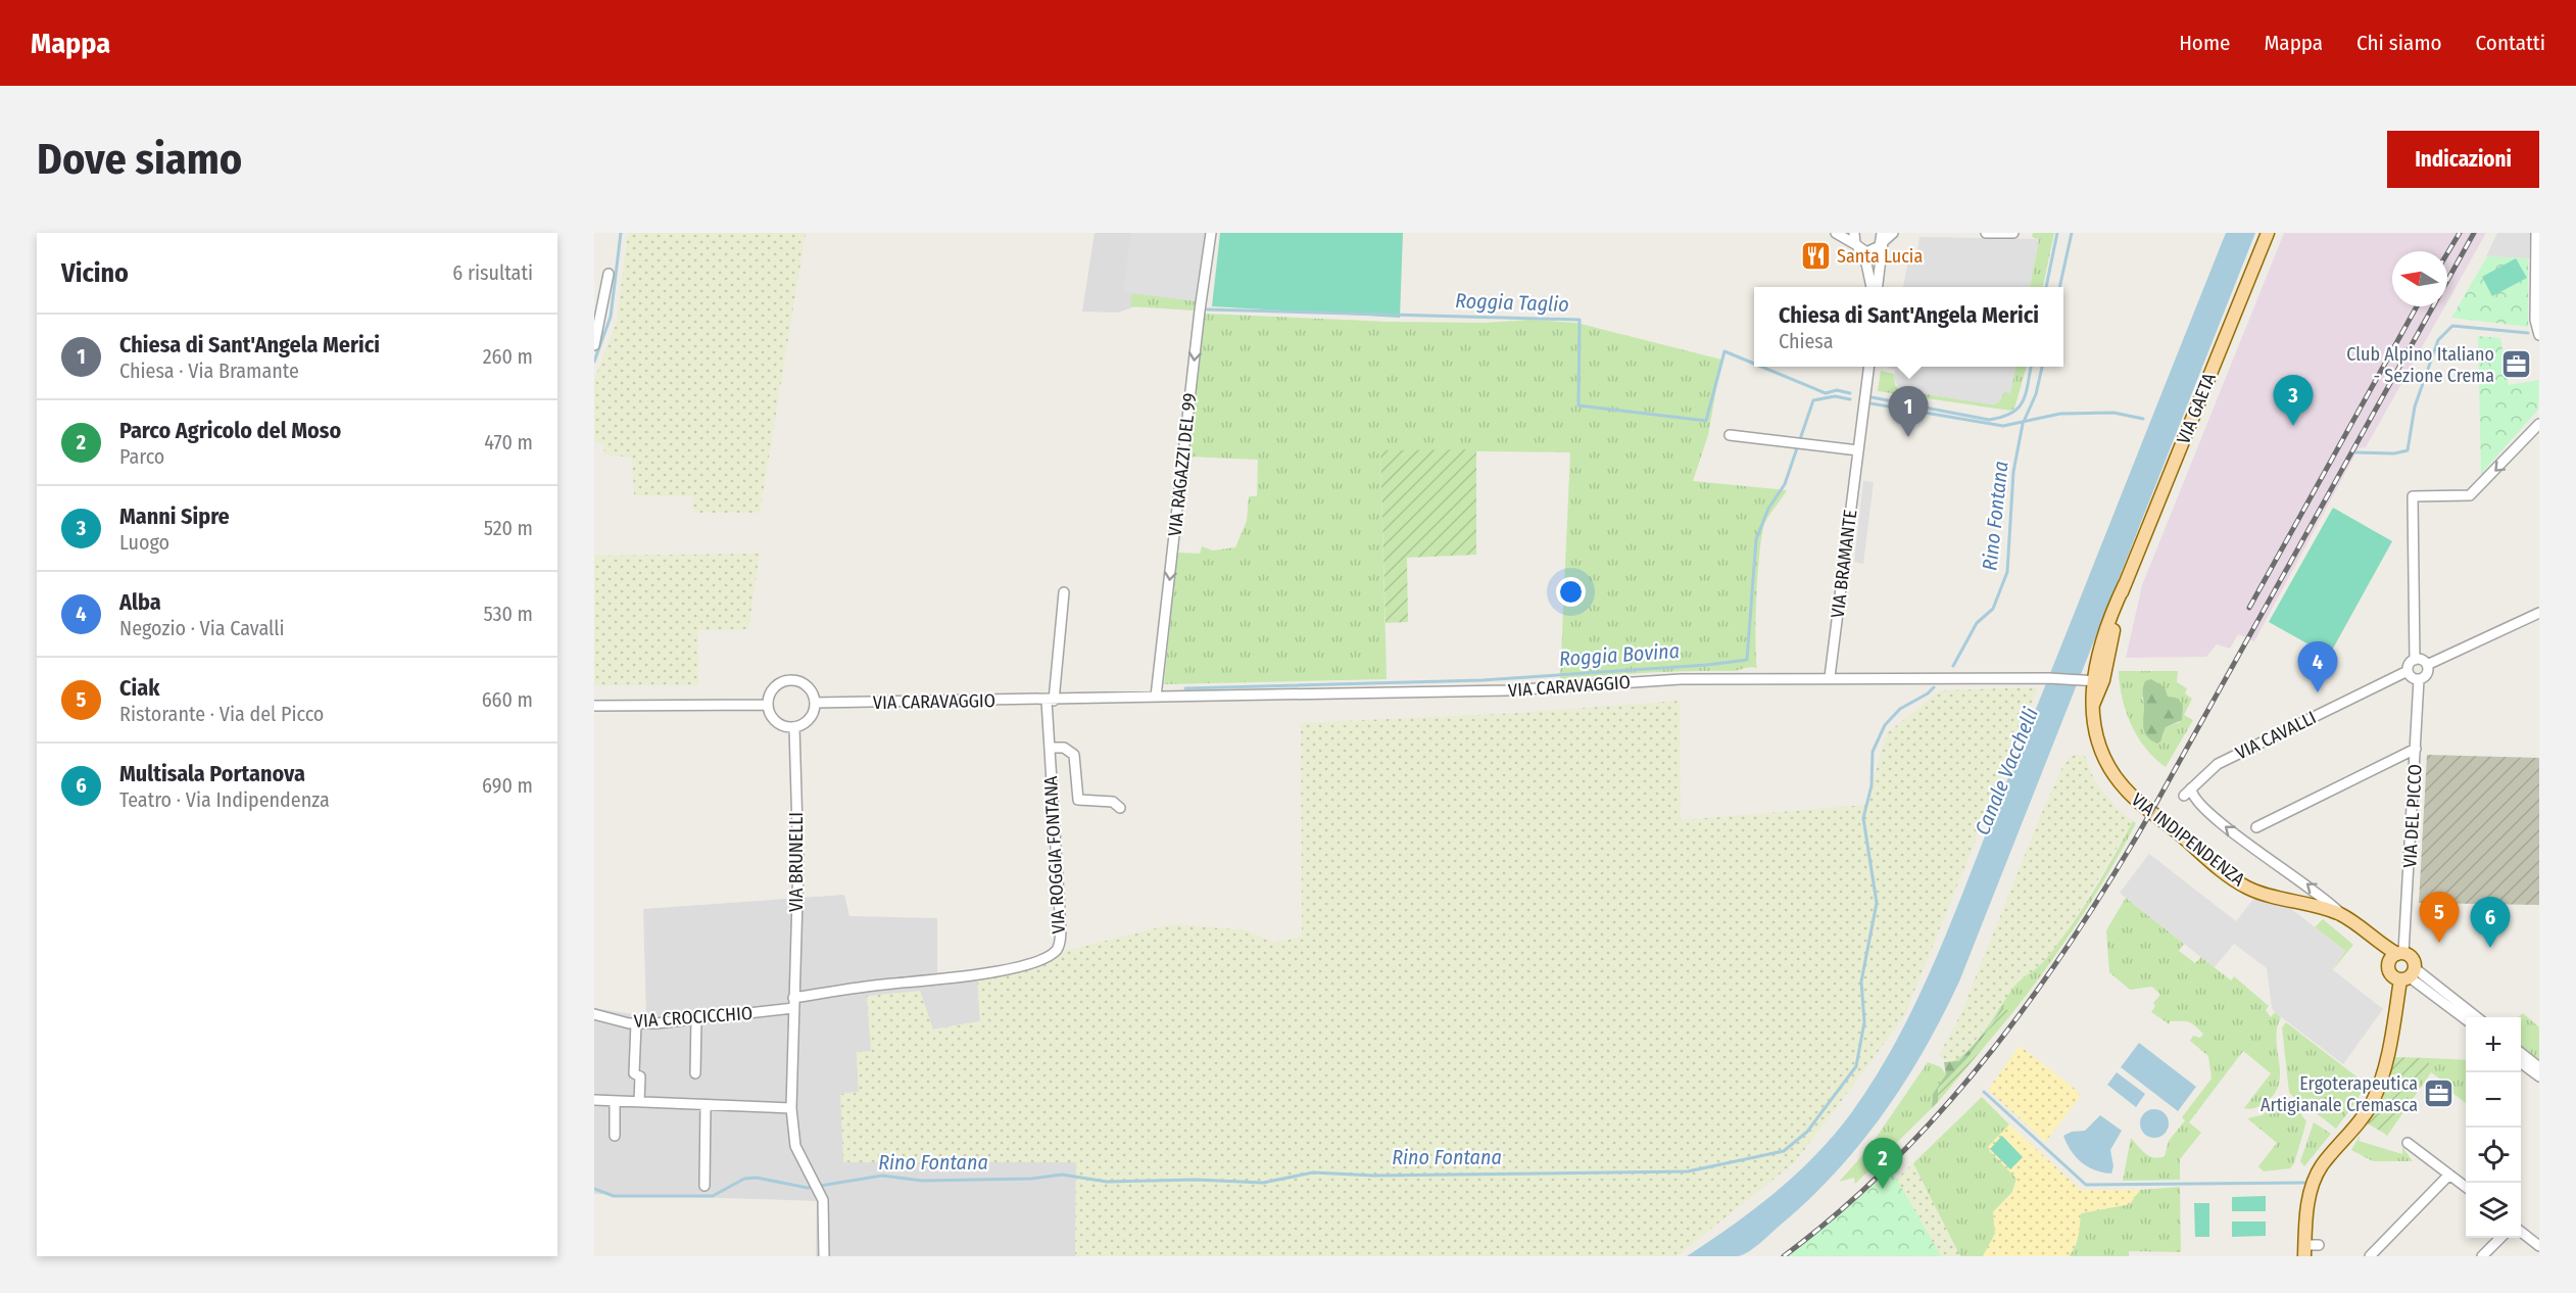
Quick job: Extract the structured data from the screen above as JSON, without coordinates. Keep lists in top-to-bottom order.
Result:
{
  "streets": {
    "main road": ["VIA GAETA", "VIA INDIPENDENZA"],
    "street": [
      "VIA RAGAZZI DEL 99",
      "VIA BRAMANTE",
      "VIA CARAVAGGIO",
      "VIA CAVALLI",
      "VIA DEL PICCO",
      "VIA ROGGIA FONTANA",
      "VIA BRUNELLI",
      "VIA CROCICCHIO"
    ]
  },
  "crossings": [
    ["VIA GAETA", "VIA CARAVAGGIO"],
    ["VIA GAETA", "VIA INDIPENDENZA"],
    ["VIA RAGAZZI DEL 99", "VIA CARAVAGGIO"],
    ["VIA BRAMANTE", "VIA CARAVAGGIO"],
    ["VIA CARAVAGGIO", "VIA INDIPENDENZA"],
    ["VIA CARAVAGGIO", "VIA ROGGIA FONTANA"],
    ["VIA CARAVAGGIO", "VIA BRUNELLI"],
    ["VIA CAVALLI", "VIA DEL PICCO"],
    ["VIA CAVALLI", "VIA INDIPENDENZA"],
    ["VIA DEL PICCO", "VIA INDIPENDENZA"],
    ["VIA ROGGIA FONTANA", "VIA BRUNELLI"]
  ],
  "one_way": ["VIA RAGAZZI DEL 99"],
  "water": [
    "Roggia Taglio",
    "Rino Fontana",
    "Roggia Bovina",
    "Canale Vacchelli"
  ],
  "places": {
    "restaurant": ["Santa Lucia"],
    "office": ["Club Alpino Italiano - Sezione Crema", "Ergoterapeutica Artigianale Cremasca"]
  },
  "north": "left",
  "page": {
    "header": "Mappa",
    "nav": [
      "Home",
      "Mappa",
      "Chi siamo",
      "Contatti"
    ],
    "buttons": "Indicazioni",
    "title": "Dove siamo",
    "heading": ["Vicino", "6 risultati"],
    "popup": ["Chiesa di Sant'Angela Merici", "Chiesa"],
    "list": [
      {
        "mark": "1",
        "name": "Chiesa di Sant'Angela Merici",
        "note": "Chiesa · Via Bramante",
        "value": "260 m"
      },
      {
        "mark": "2",
        "name": "Parco Agricolo del Moso",
        "note": "Parco",
        "value": "470 m"
      },
      {
        "mark": "3",
        "name": "Manni Sipre",
        "note": "Luogo",
        "value": "520 m"
      },
      {
        "mark": "4",
        "name": "Alba",
        "note": "Negozio · Via Cavalli",
        "value": "530 m"
      },
      {
        "mark": "5",
        "name": "Ciak",
        "note": "Ristorante · Via del Picco",
        "value": "660 m"
      },
      {
        "mark": "6",
        "name": "Multisala Portanova",
        "note": "Teatro · Via Indipendenza",
        "value": "690 m"
      }
    ],
    "pins": [
      "3",
      "1",
      "4",
      "5",
      "6",
      "2"
    ],
    "map_buttons": ["+", "−"]
  }
}
